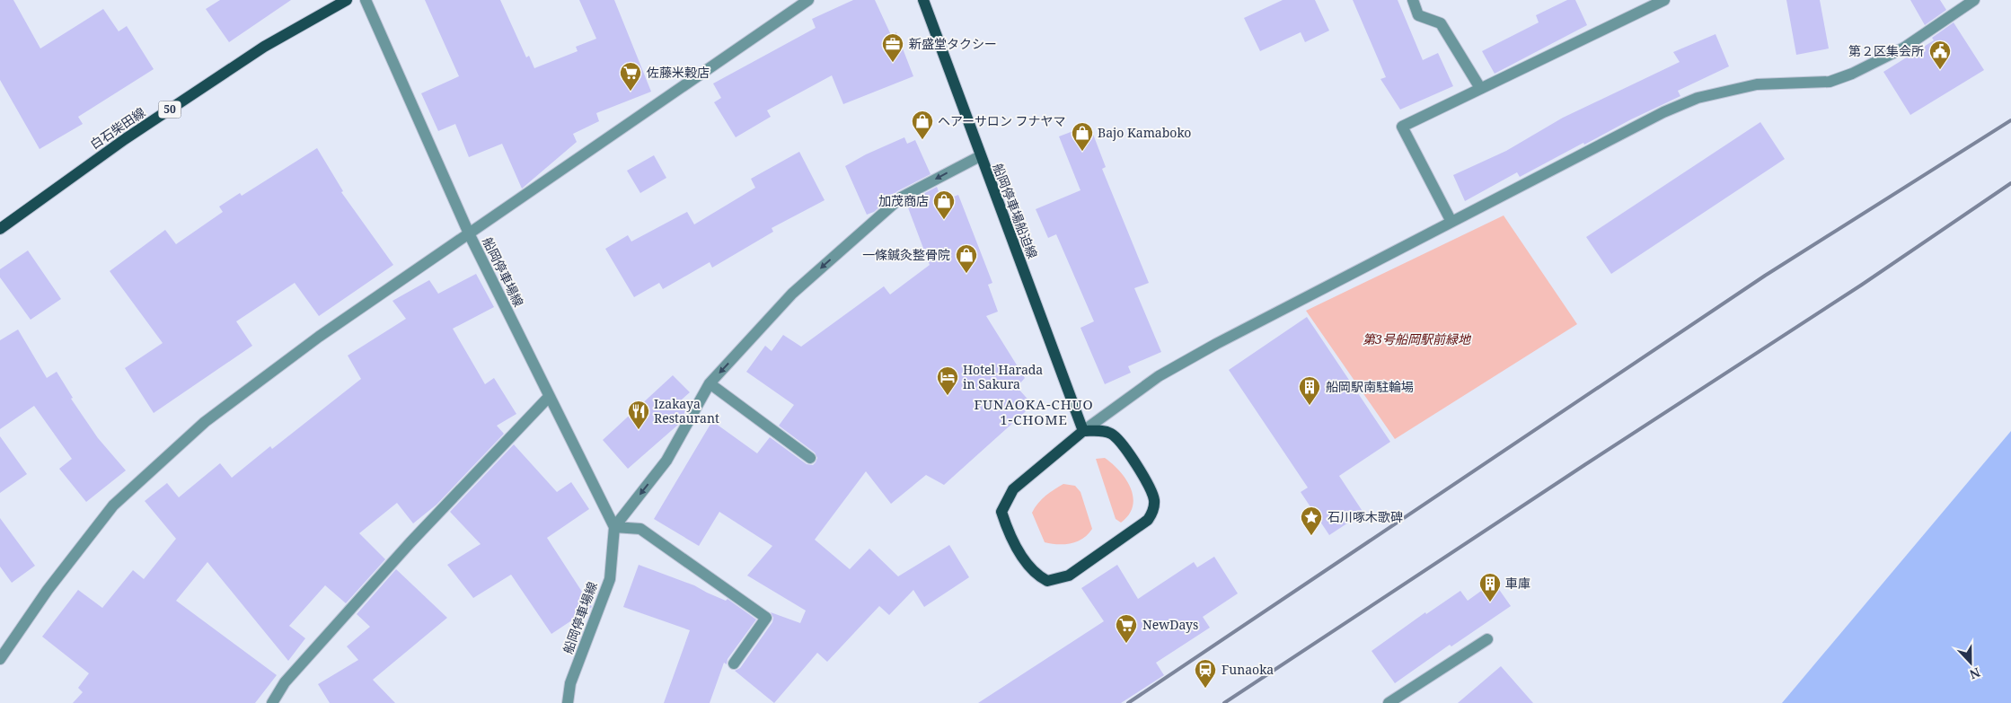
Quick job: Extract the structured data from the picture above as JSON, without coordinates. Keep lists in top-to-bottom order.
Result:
{
  "streets": {
    "main road": ["50", "白石柴田線", "船岡停車場船迫線"],
    "street": ["船岡停車場線"]
  },
  "districts": ["FUNAOKA-CHUO 1-CHOME"],
  "parks": ["第3号船岡駅前緑地"],
  "places": {
    "office": ["新盛堂タクシー"],
    "public building": ["第２区集会所"],
    "supermarket": ["佐藤米穀店", "NewDays"],
    "shop": [
      "ヘアーサロン フナヤマ",
      "Bajo Kamaboko",
      "加茂商店",
      "一條鍼灸整骨院"
    ],
    "hotel": ["Hotel Harada in Sakura"],
    "building": ["船岡駅南駐輪場", "車庫"],
    "restaurant": ["Izakaya Restaurant"],
    "place": ["石川啄木歌碑"],
    "station": ["Funaoka"]
  },
  "north": "bottom"
}
